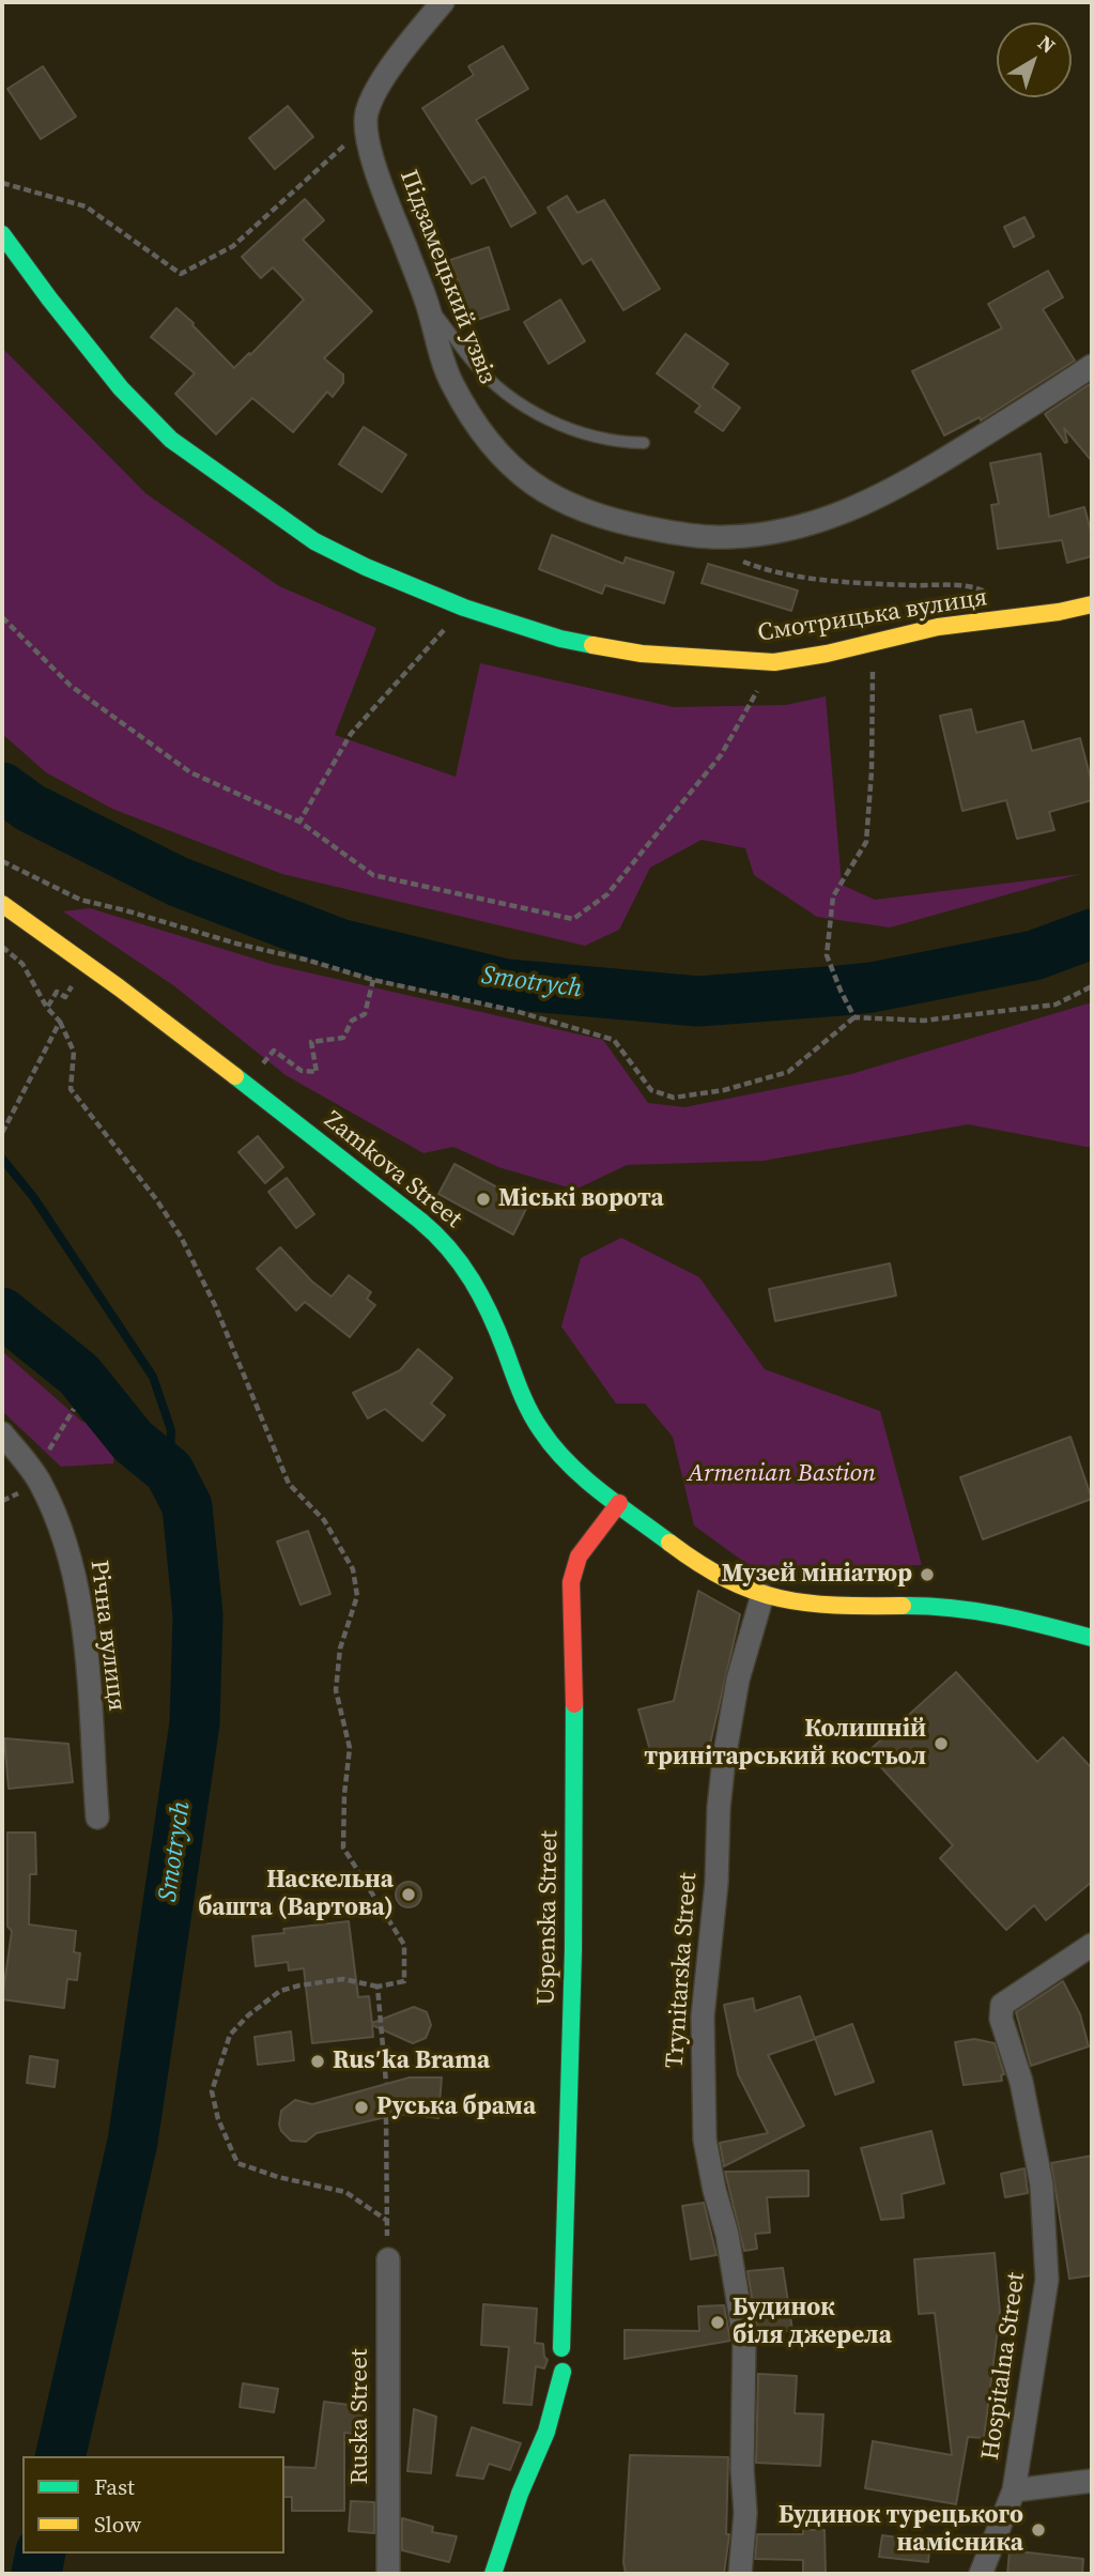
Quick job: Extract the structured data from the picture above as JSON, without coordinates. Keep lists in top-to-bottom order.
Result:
{
  "streets": {
    "street": [
      "Підзамецький узвіз",
      "Смотрицька вулиця",
      "Zamkova Street",
      "Річна вулиця",
      "Uspenska Street",
      "Trynitarska Street",
      "Hospitalna Street",
      "Ruska Street"
    ]
  },
  "crossings": [
    ["Zamkova Street", "Uspenska Street"],
    ["Zamkova Street", "Trynitarska Street"]
  ],
  "water": ["Smotrych"],
  "parks": ["Armenian Bastion"],
  "places": [
    "Міські ворота",
    "Музей мініатюр",
    "Колишній тринітарський костьол",
    "Наскельна башта (Вартова)",
    "Rusʹka Brama",
    "Руська брама",
    "Будинок біля джерела",
    "Будинок турецького намісника"
  ],
  "legend": ["Fast", "Slow"],
  "north": "top right"
}
